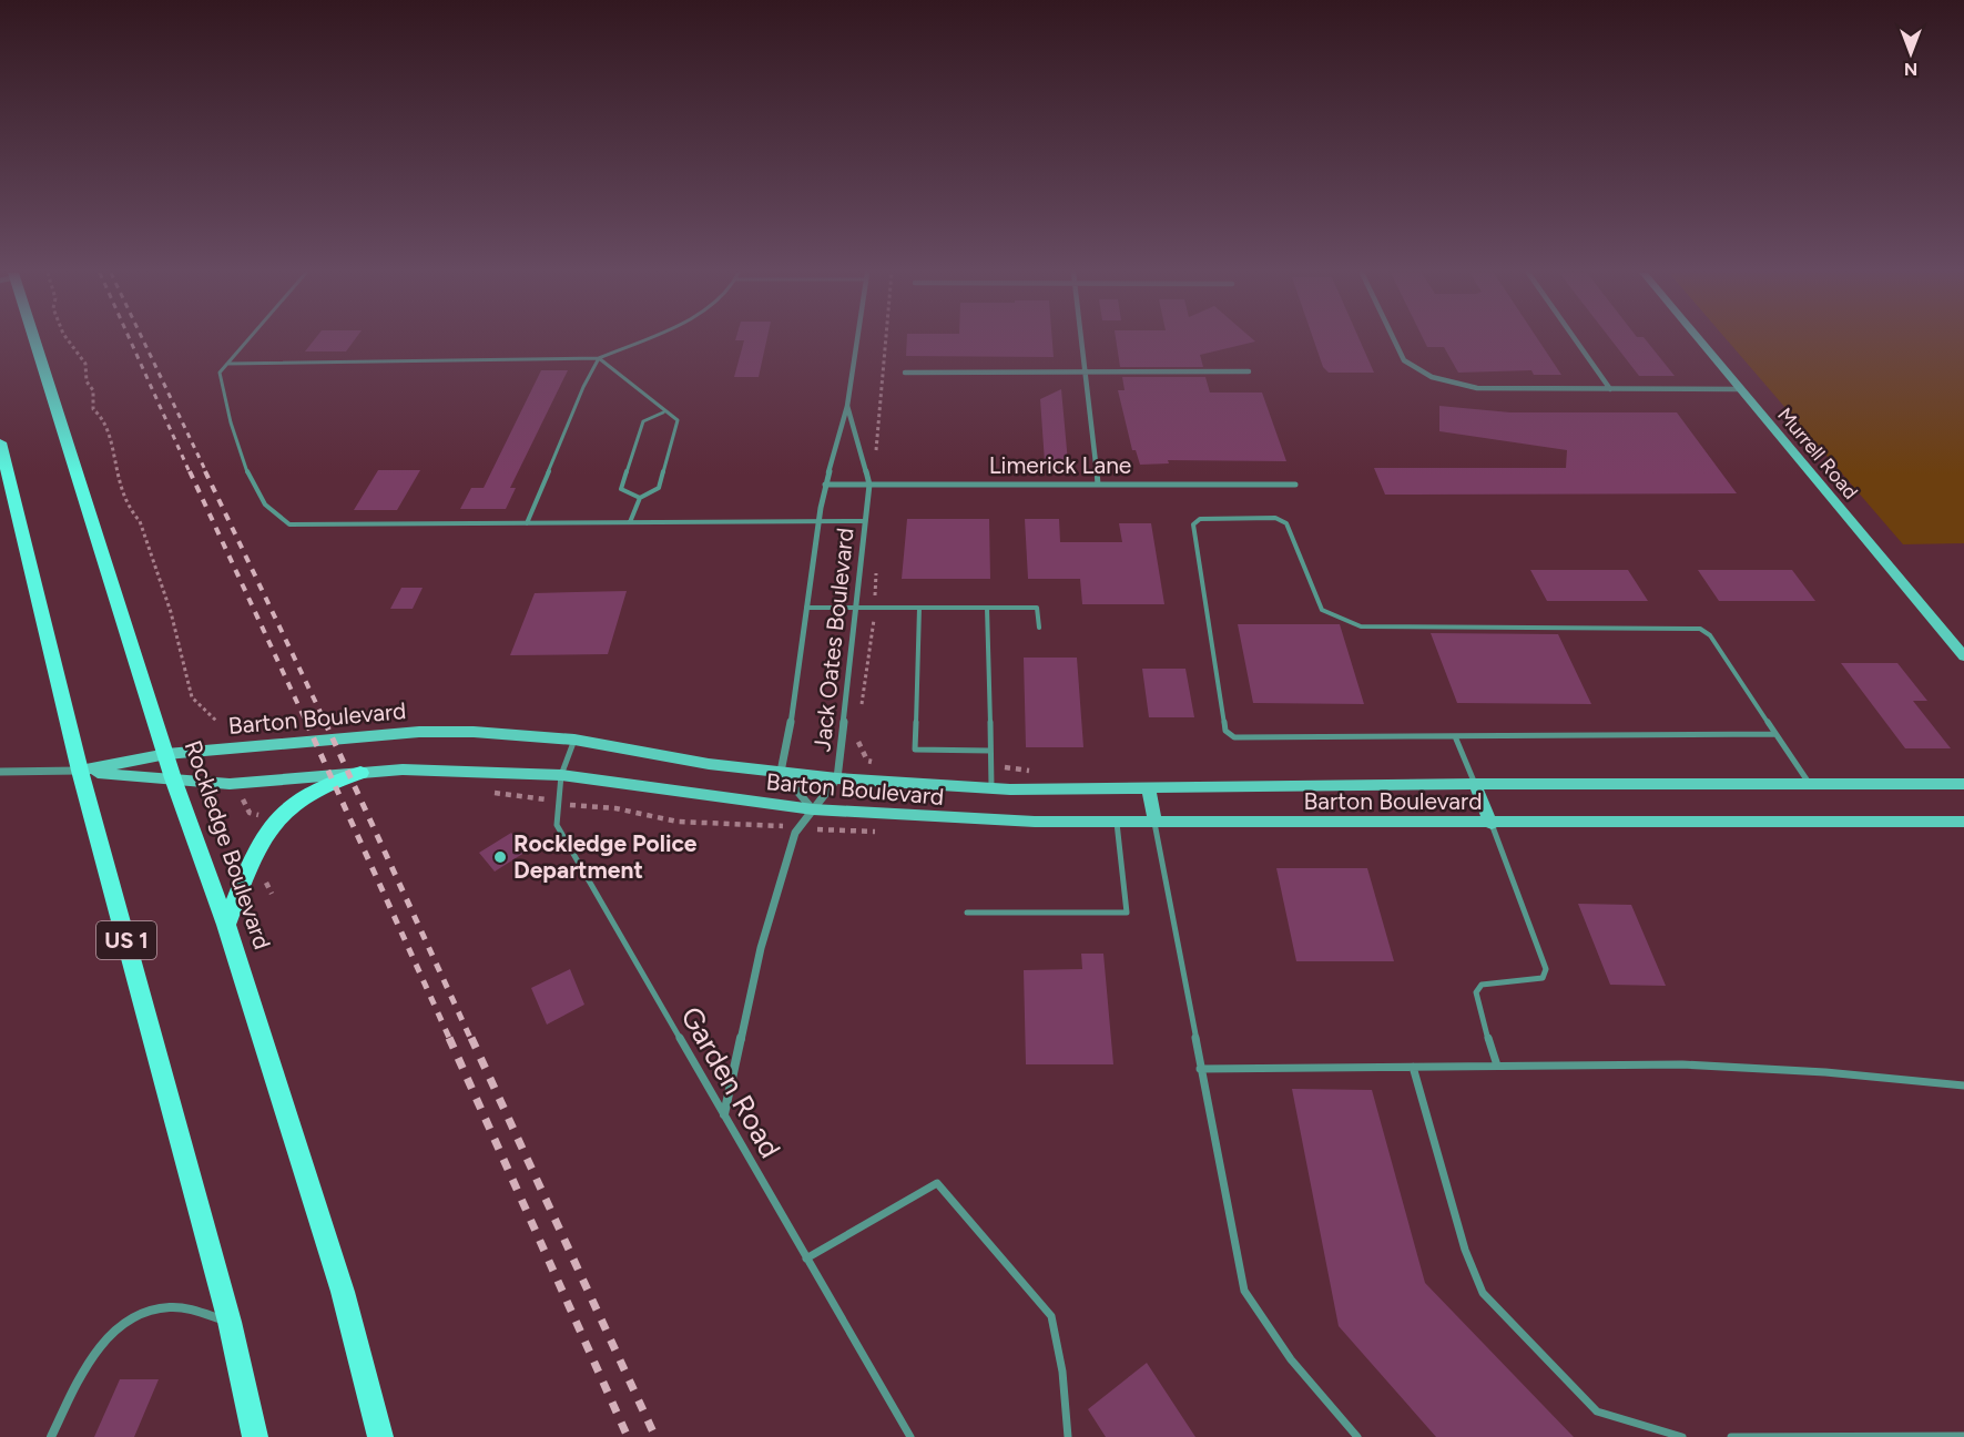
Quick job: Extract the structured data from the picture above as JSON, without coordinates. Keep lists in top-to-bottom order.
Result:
{
  "streets": {
    "main road": [
      "Murrell Road",
      "Barton Boulevard",
      "Rockledge Boulevard",
      "US 1"
    ],
    "street": ["Limerick Lane", "Jack Oates Boulevard"],
    "lane": ["Garden Road"]
  },
  "crossings": [
    ["Limerick Lane", "Jack Oates Boulevard"],
    ["Jack Oates Boulevard", "Barton Boulevard"],
    ["Jack Oates Boulevard", "Garden Road"],
    ["Barton Boulevard", "Rockledge Boulevard"],
    ["Barton Boulevard", "US 1"],
    ["Barton Boulevard", "Garden Road"]
  ],
  "places": ["Rockledge Police Department"],
  "north": "bottom"
}
